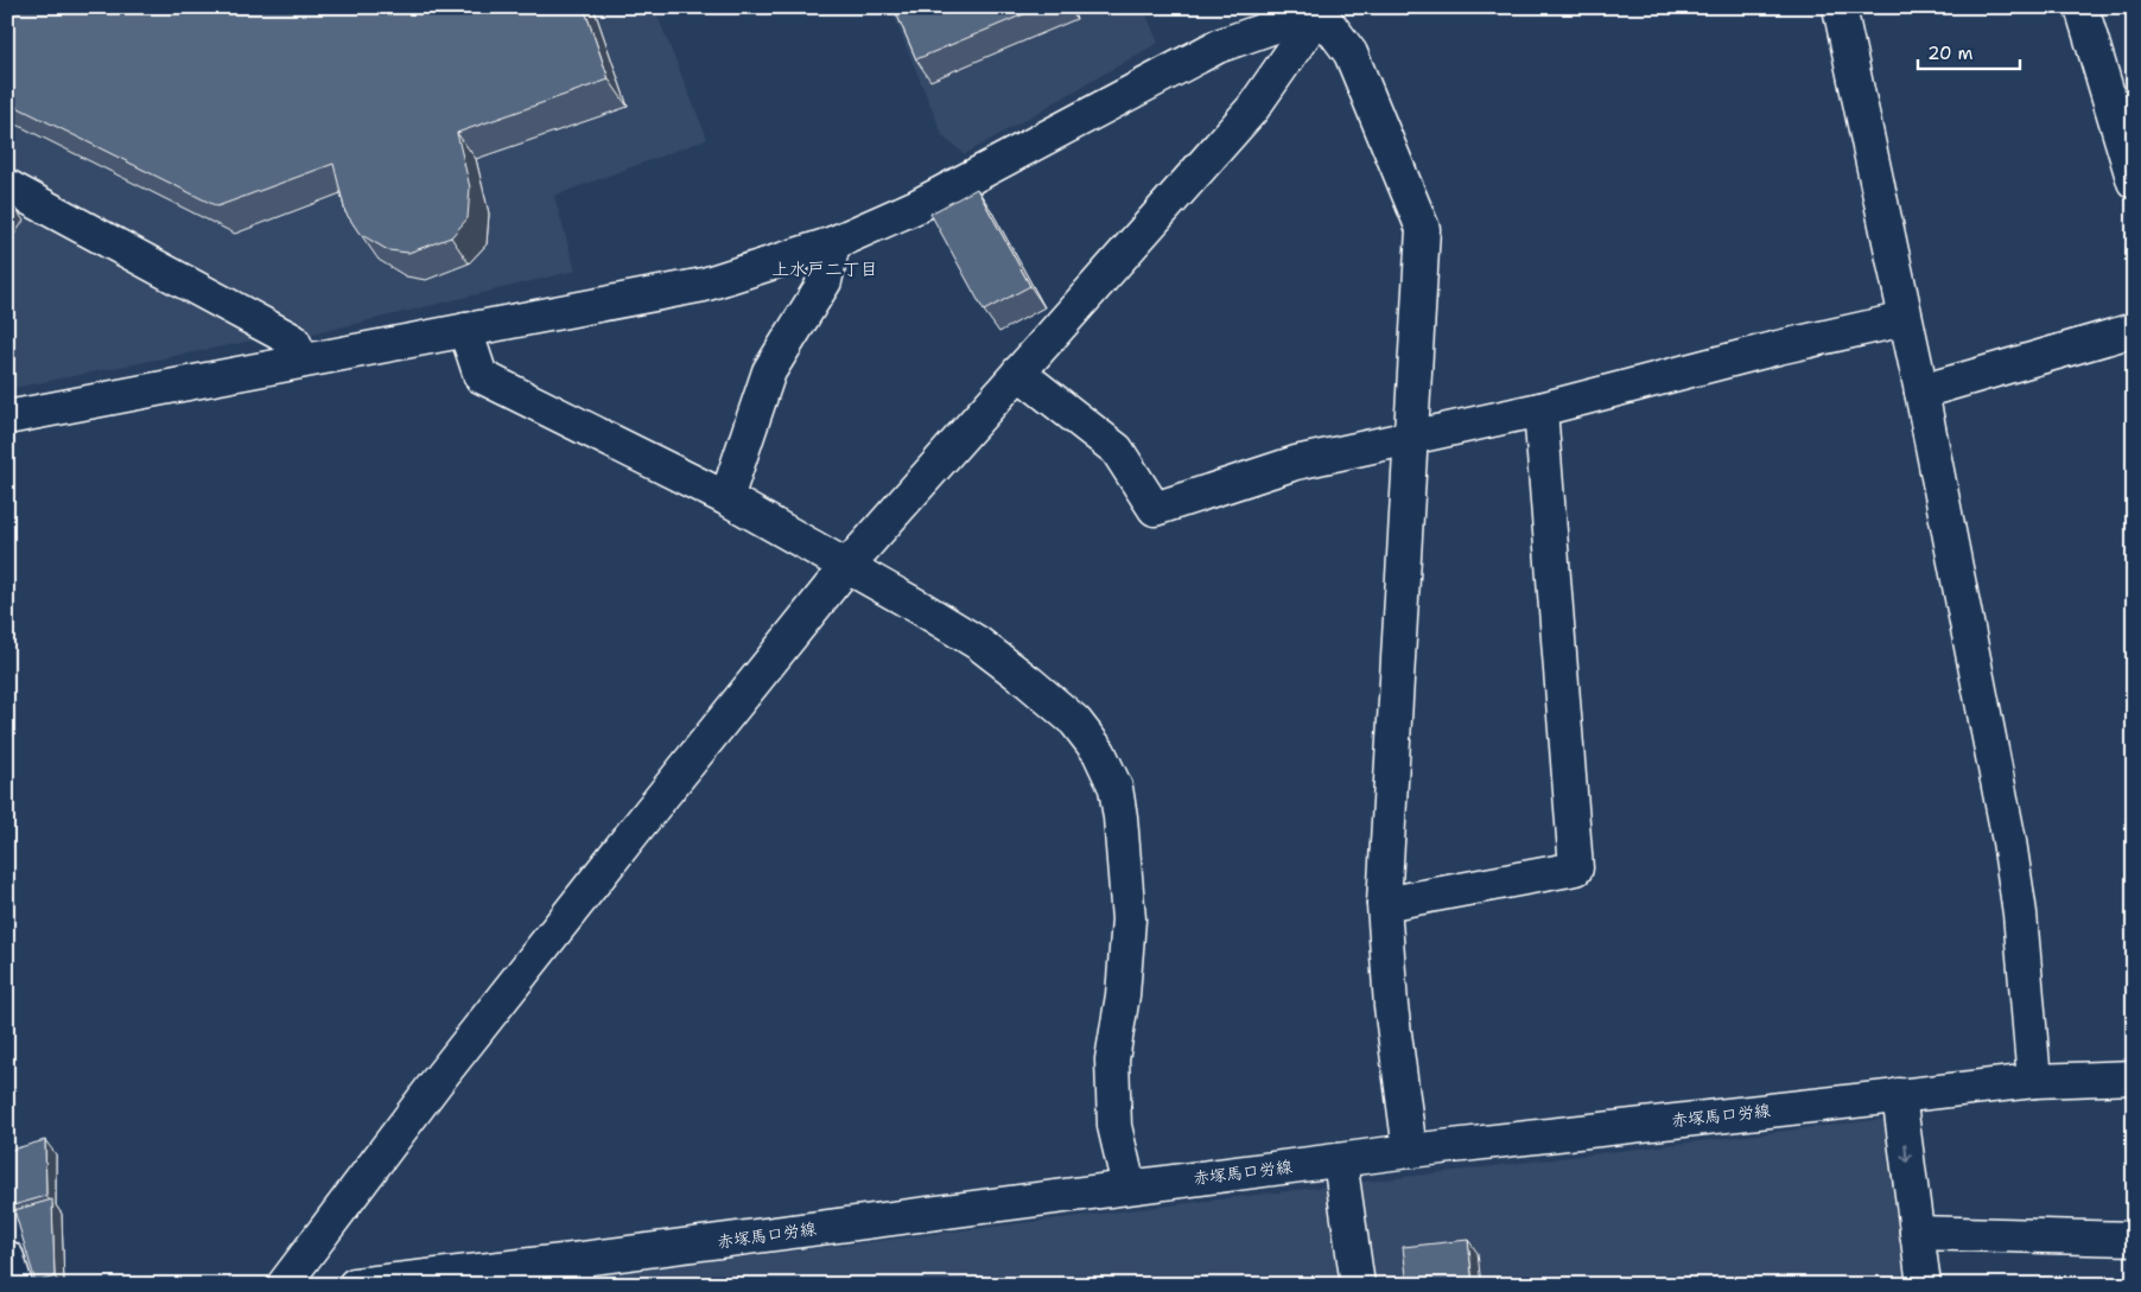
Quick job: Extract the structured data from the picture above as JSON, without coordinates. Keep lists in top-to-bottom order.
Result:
{
  "streets": {
    "street": ["赤塚馬口労線"]
  },
  "districts": ["上水戸二丁目"],
  "scale_bar": "20 m"
}
